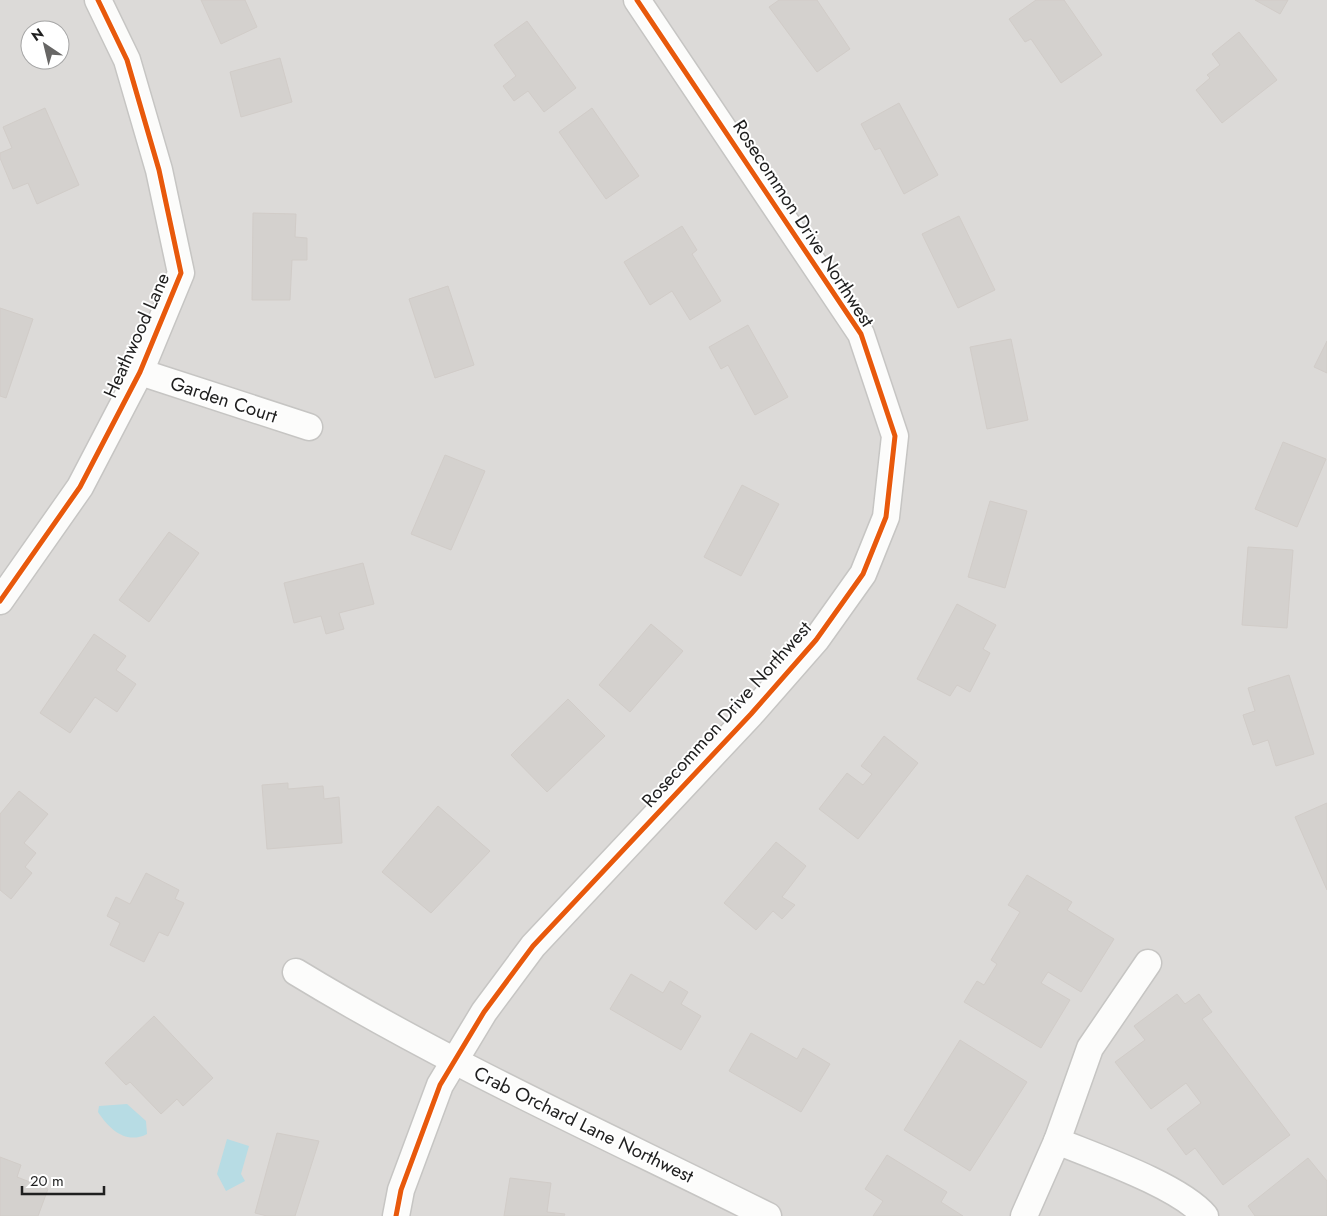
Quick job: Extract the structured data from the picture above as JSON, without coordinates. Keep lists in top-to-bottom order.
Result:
{
  "streets": {
    "street": [
      "Rosecommon Drive Northwest",
      "Heathwood Lane",
      "Garden Court",
      "Crab Orchard Lane Northwest"
    ]
  },
  "crossings": [
    ["Rosecommon Drive Northwest", "Crab Orchard Lane Northwest"],
    ["Heathwood Lane", "Garden Court"]
  ],
  "scale_bar": "20 m",
  "north": "top left"
}
